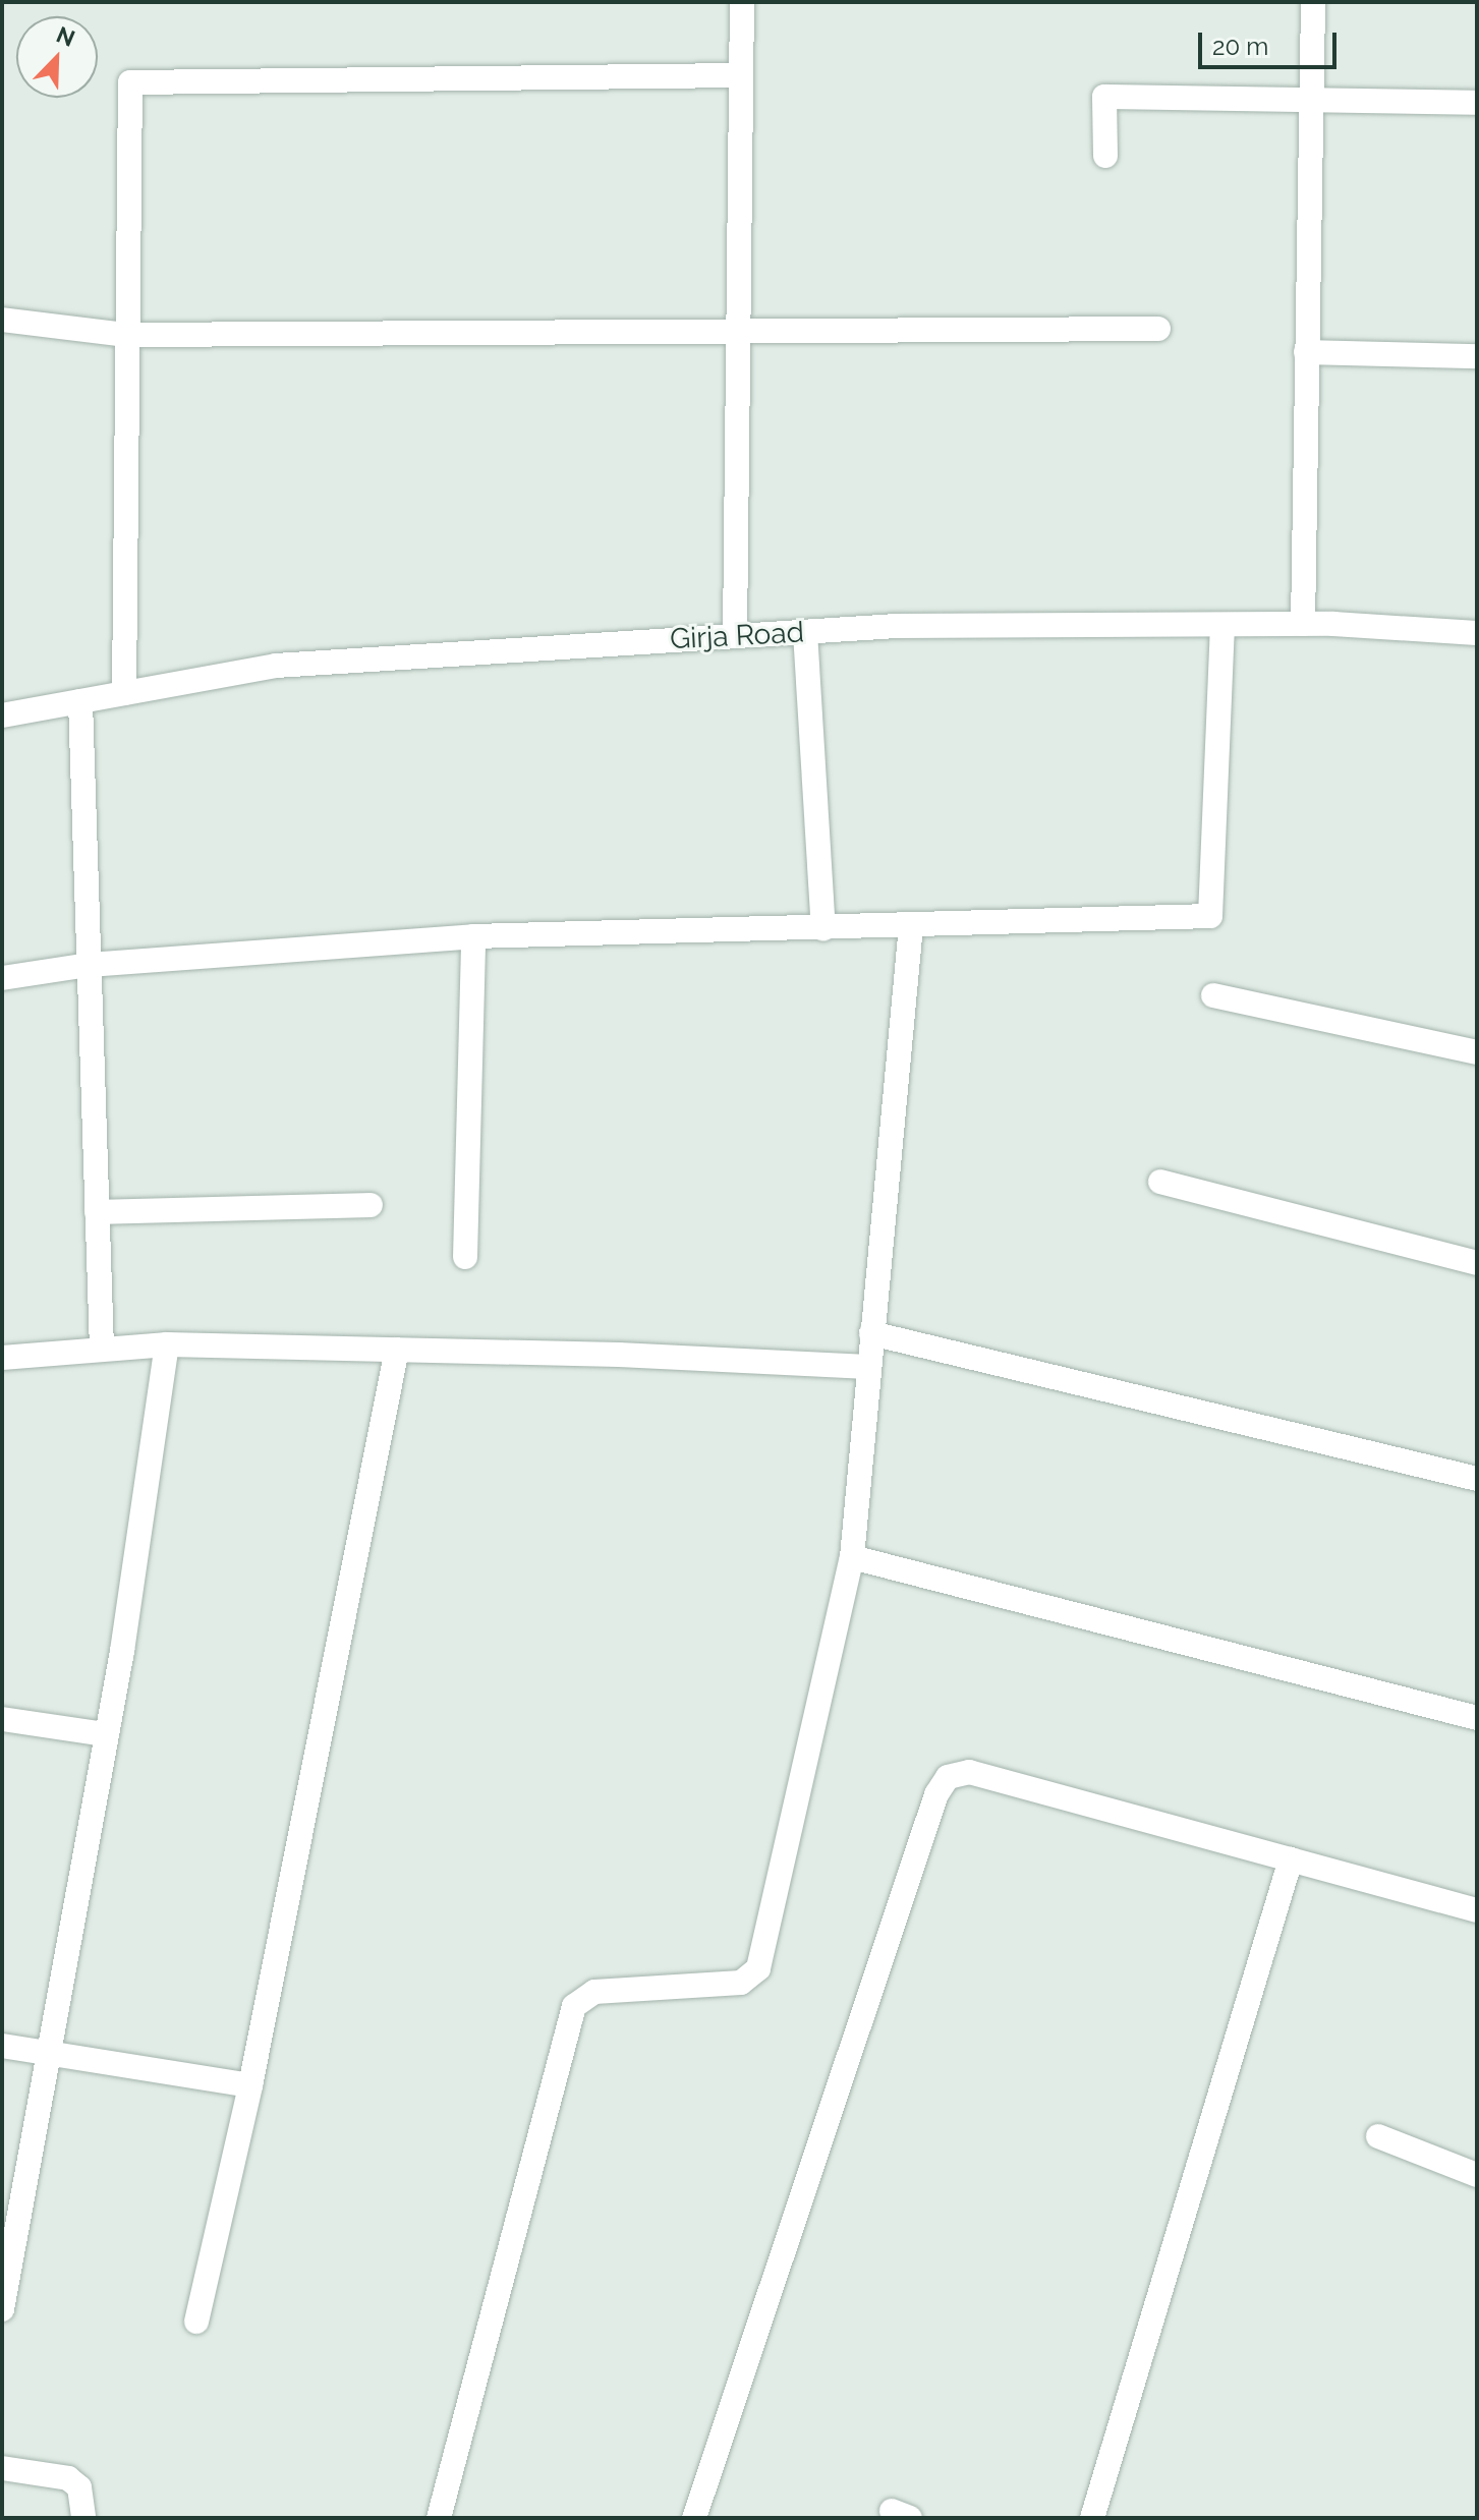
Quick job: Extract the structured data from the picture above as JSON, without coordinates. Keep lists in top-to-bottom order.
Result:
{
  "streets": {
    "street": ["Girja Road"]
  },
  "scale_bar": "20 m",
  "north": "top right"
}
